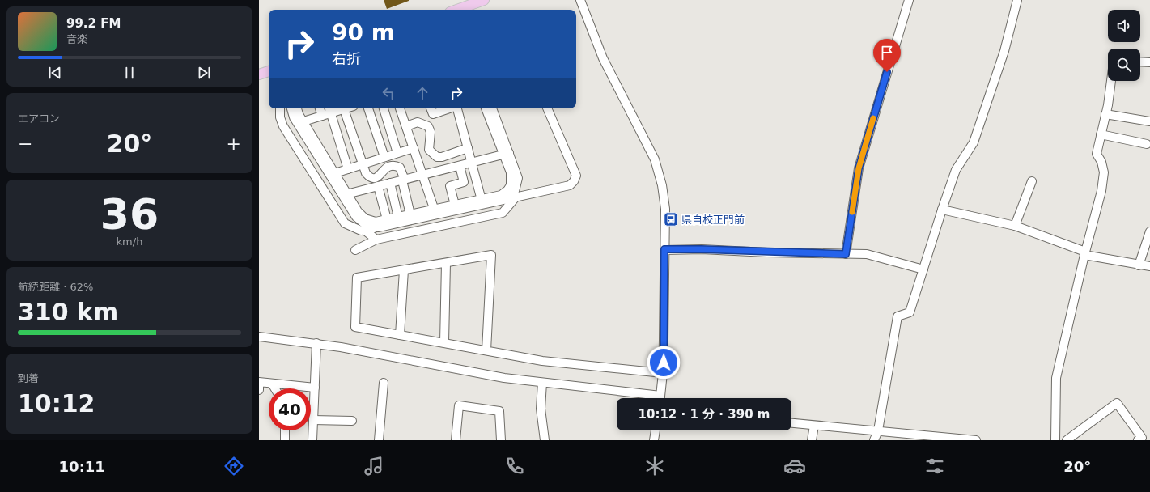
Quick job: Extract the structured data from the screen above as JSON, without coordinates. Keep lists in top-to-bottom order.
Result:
{
  "places": {
    "bus stop": ["県自校正門前"]
  },
  "page": {
    "turn": ["90 m", "右折"],
    "song": ["99.2 FM", "音楽"],
    "tile": [
      "エアコン",
      ["36", "km/h"],
      ["航続距離 · 62%", "310 km"],
      ["到着", "10:12"]
    ],
    "heat": ["−", "20°", "+"],
    "limit": "40",
    "trip": "10:12 · 1 分 · 390 m",
    "tabs": ["10:11", "20°"]
  }
}
